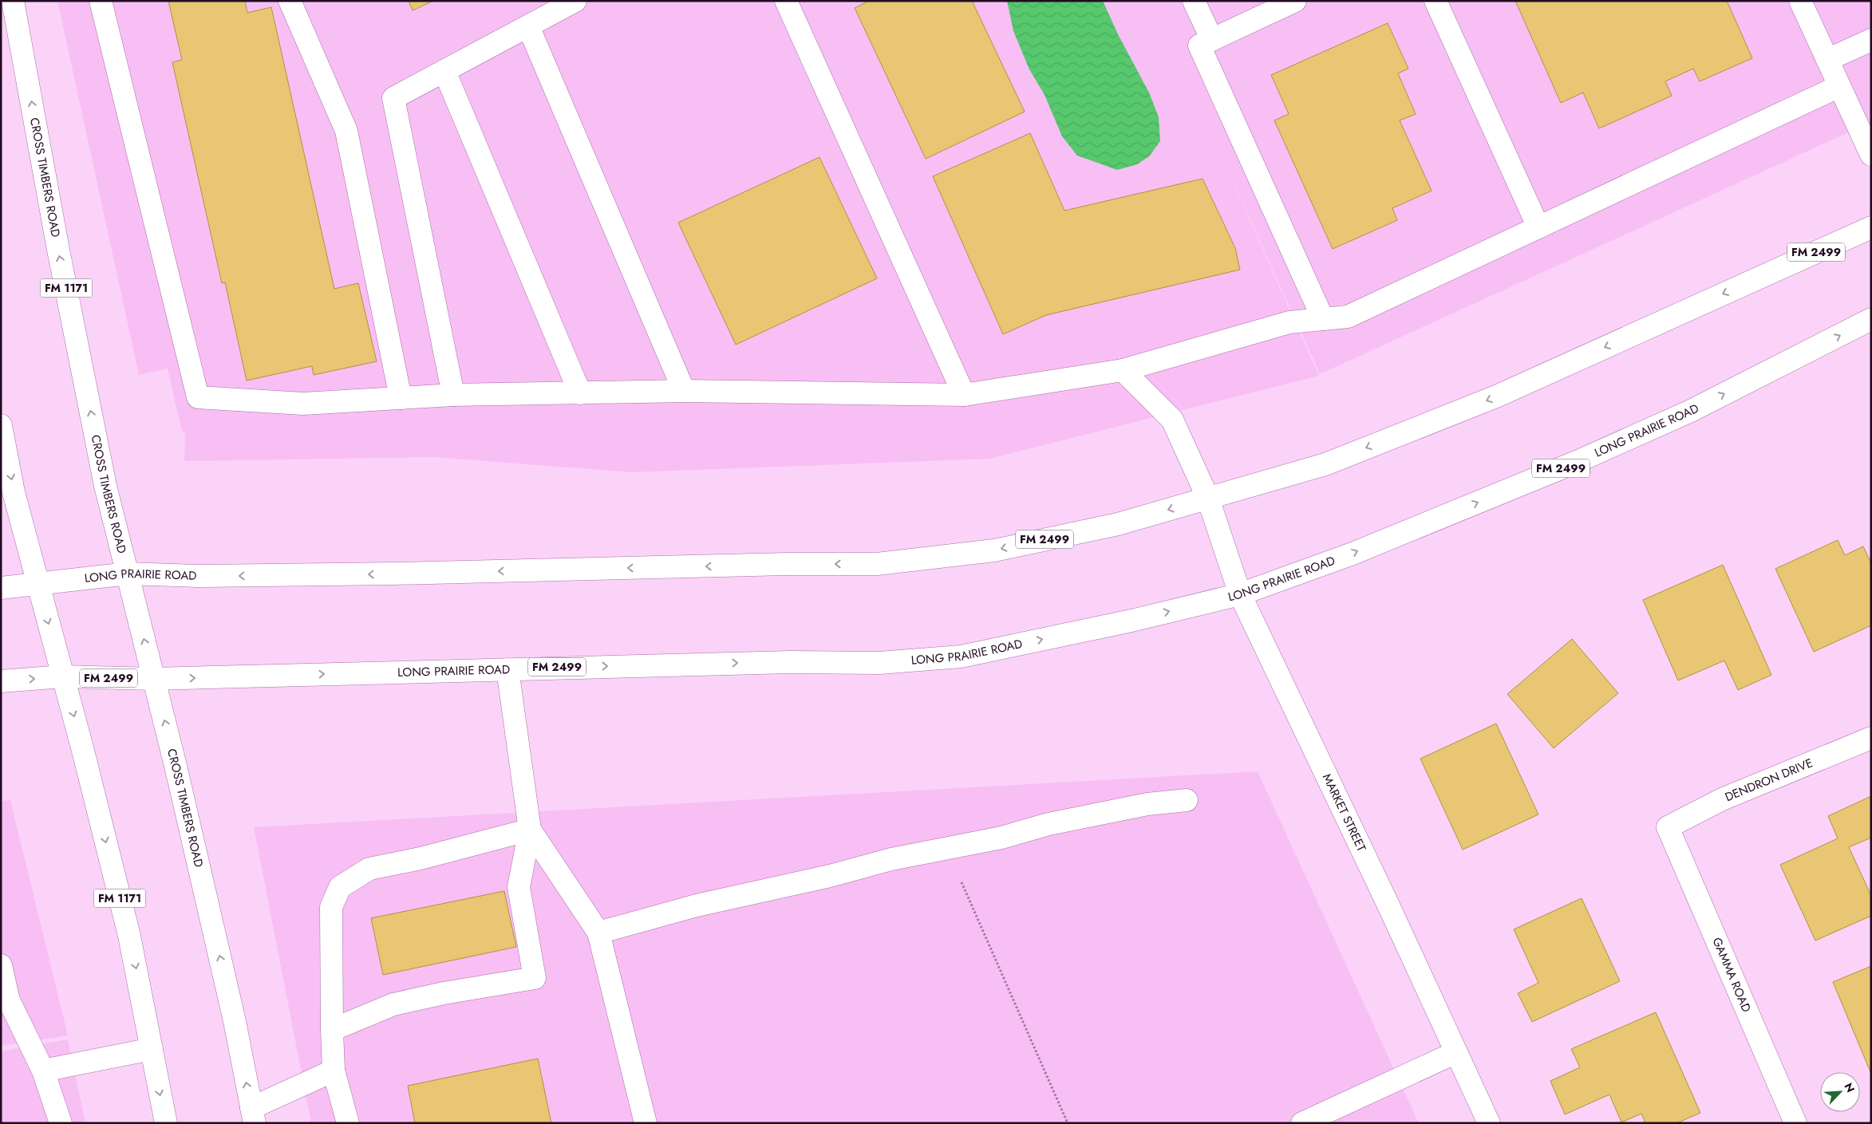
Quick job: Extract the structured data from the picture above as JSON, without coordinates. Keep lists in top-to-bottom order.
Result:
{
  "streets": {
    "main road": [
      "CROSS TIMBERS ROAD",
      "FM 2499",
      "FM 1171",
      "LONG PRAIRIE ROAD",
      "DENDRON DRIVE",
      "MARKET STREET",
      "GAMMA ROAD"
    ]
  },
  "crossings": [
    ["CROSS TIMBERS ROAD", "LONG PRAIRIE ROAD"],
    ["FM 1171", "LONG PRAIRIE ROAD"],
    ["LONG PRAIRIE ROAD", "MARKET STREET"],
    ["DENDRON DRIVE", "GAMMA ROAD"]
  ],
  "north": "top right"
}
